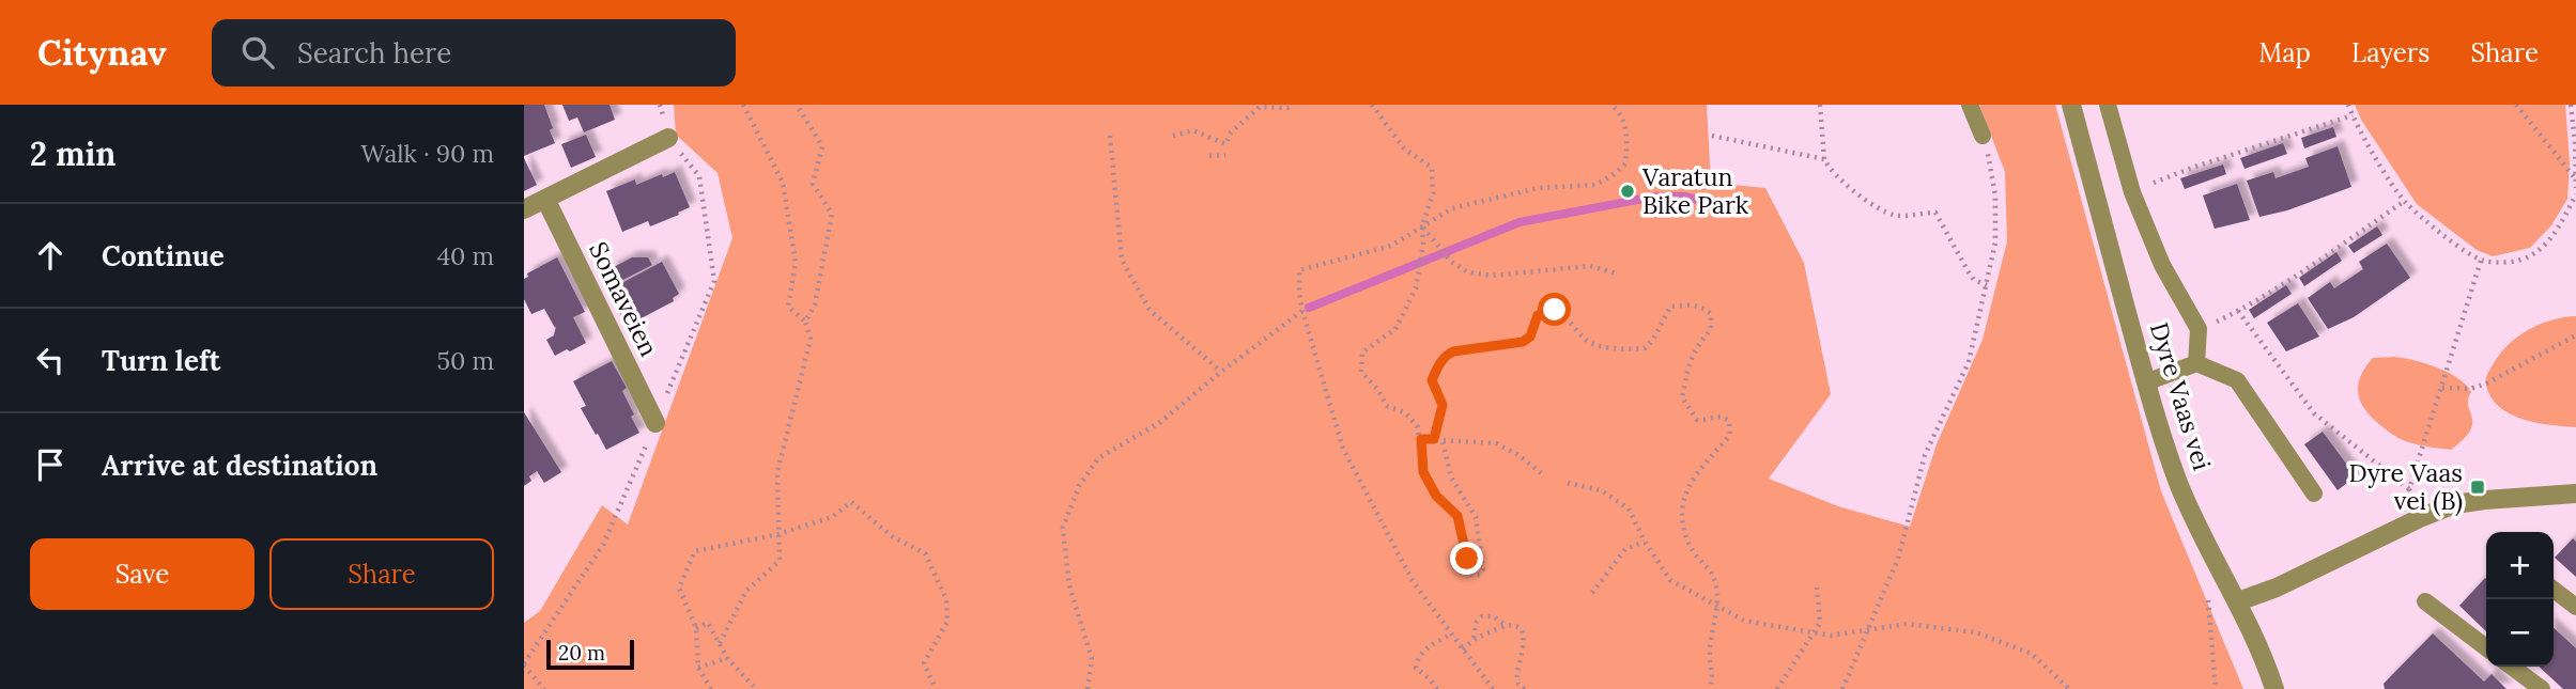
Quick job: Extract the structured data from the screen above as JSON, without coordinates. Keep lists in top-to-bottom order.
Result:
{
  "streets": {
    "street": ["Somaveien", "Dyre Vaas vei"]
  },
  "places": {
    "other": ["Varatun Bike Park"],
    "transit": ["Dyre Vaas vei (B)"]
  },
  "scale_bar": "20 m",
  "page": {
    "header": "Citynav",
    "search": "Search here",
    "nav": ["Map", "Layers", "Share"],
    "heading": ["2 min", "Walk · 90 m"],
    "list": [
      ["Continue", "40 m"],
      ["Turn left", "50 m"],
      "Arrive at destination"
    ],
    "buttons": ["Save", "Share"],
    "map_buttons": ["+", "−"],
    "scale": "20 m"
  }
}
